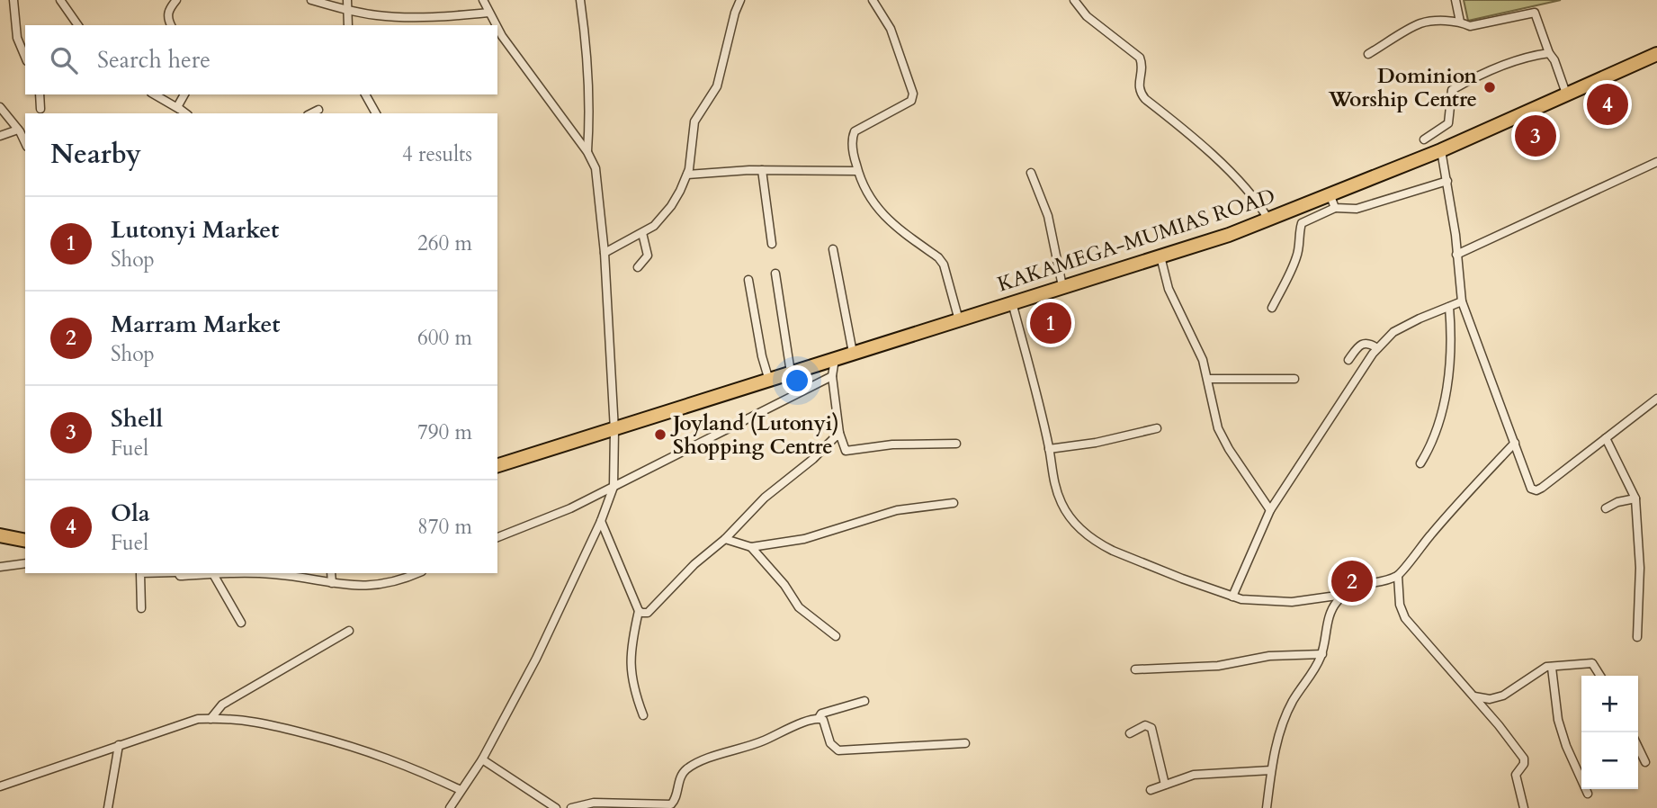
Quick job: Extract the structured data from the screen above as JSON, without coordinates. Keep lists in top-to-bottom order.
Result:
{
  "streets": {
    "highway": ["KAKAMEGA-MUMIAS ROAD"]
  },
  "places": ["Dominion Worship Centre", "Joyland (Lutonyi) Shopping Centre"],
  "page": {
    "search": "Search here",
    "pins": [
      "4",
      "3",
      "1",
      "2"
    ],
    "heading": ["Nearby", "4 results"],
    "list": [
      {
        "mark": "1",
        "name": "Lutonyi Market",
        "note": "Shop",
        "value": "260 m"
      },
      {
        "mark": "2",
        "name": "Marram Market",
        "note": "Shop",
        "value": "600 m"
      },
      {
        "mark": "3",
        "name": "Shell",
        "note": "Fuel",
        "value": "790 m"
      },
      {
        "mark": "4",
        "name": "Ola",
        "note": "Fuel",
        "value": "870 m"
      }
    ],
    "map_buttons": ["+", "−"]
  }
}
